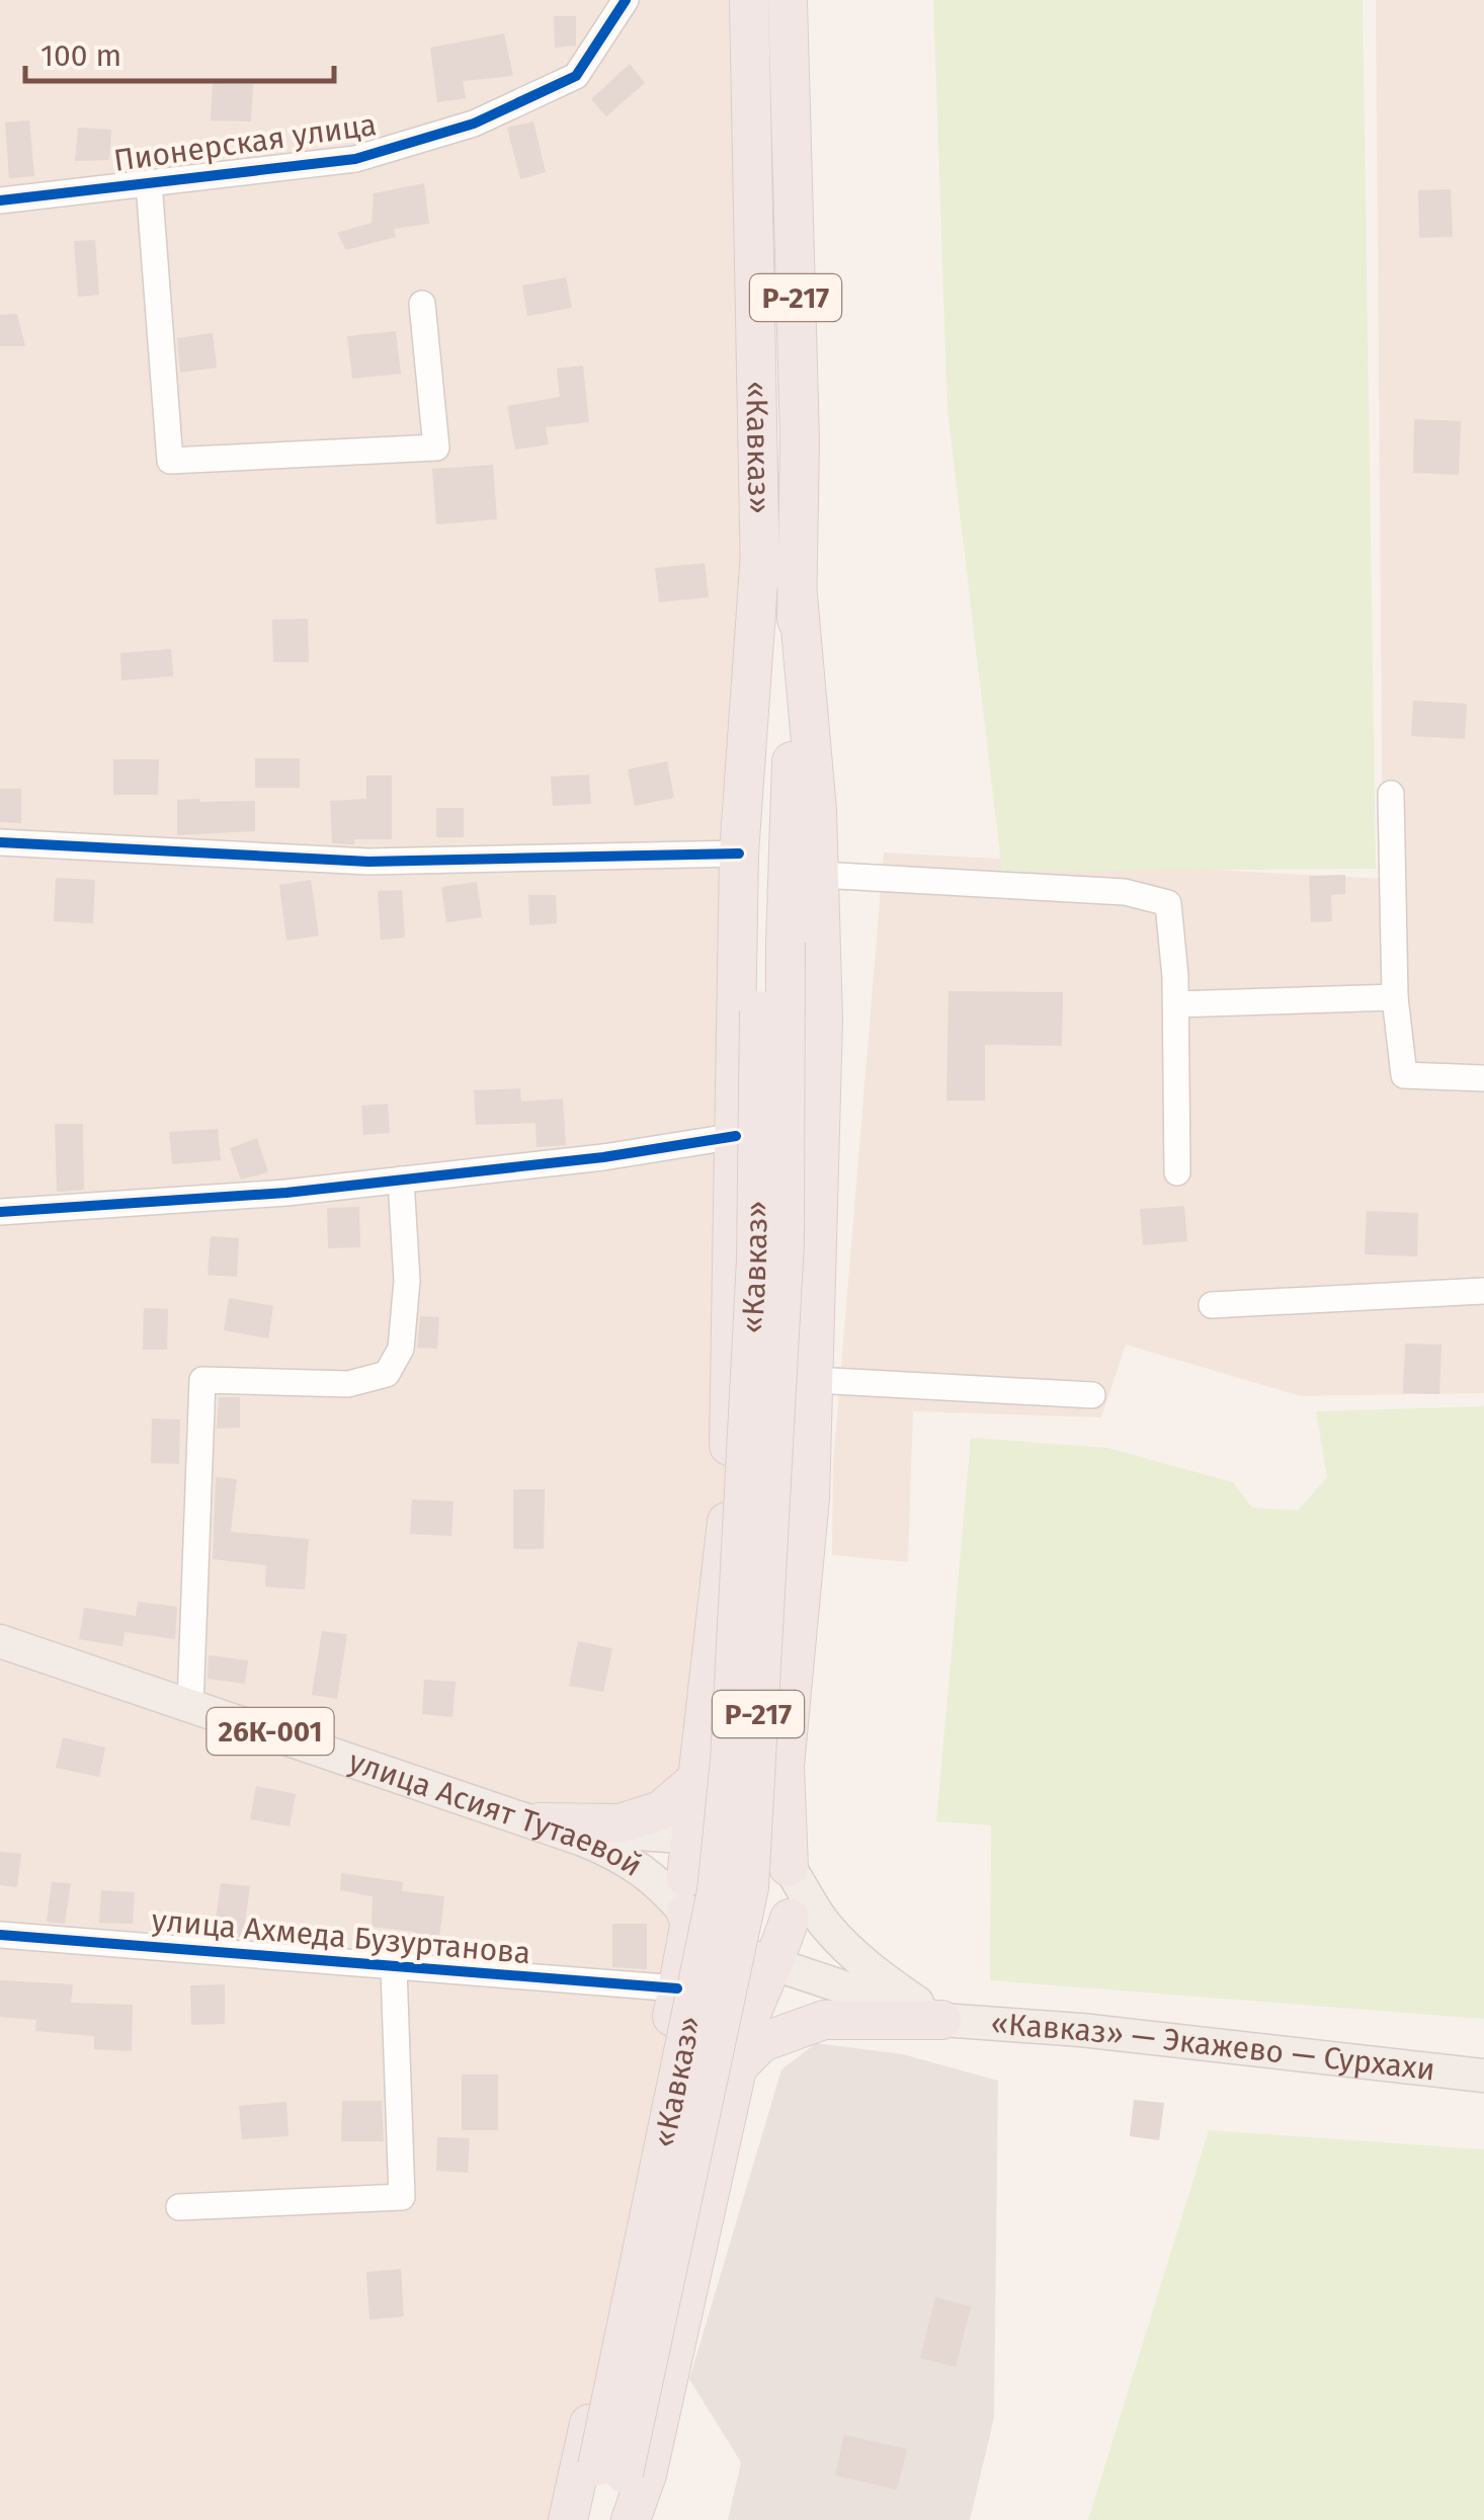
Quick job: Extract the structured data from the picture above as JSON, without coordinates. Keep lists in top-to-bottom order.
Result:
{
  "streets": {
    "highway": ["Р-217", "«Кавказ»"],
    "main road": ["26К-001", "улица Асият Тутаевой", "«Кавказ» — Экажево — Сурхахи"],
    "street": ["Пионерская улица", "улица Ахмеда Бузуртанова"]
  },
  "crossings": [
    ["Р-217", "«Кавказ»"],
    ["«Кавказ»", "улица Асият Тутаевой"],
    ["«Кавказ»", "улица Ахмеда Бузуртанова"],
    ["«Кавказ»", "«Кавказ» — Экажево — Сурхахи"],
    ["улица Асият Тутаевой", "«Кавказ» — Экажево — Сурхахи"]
  ],
  "scale_bar": "100 m"
}
